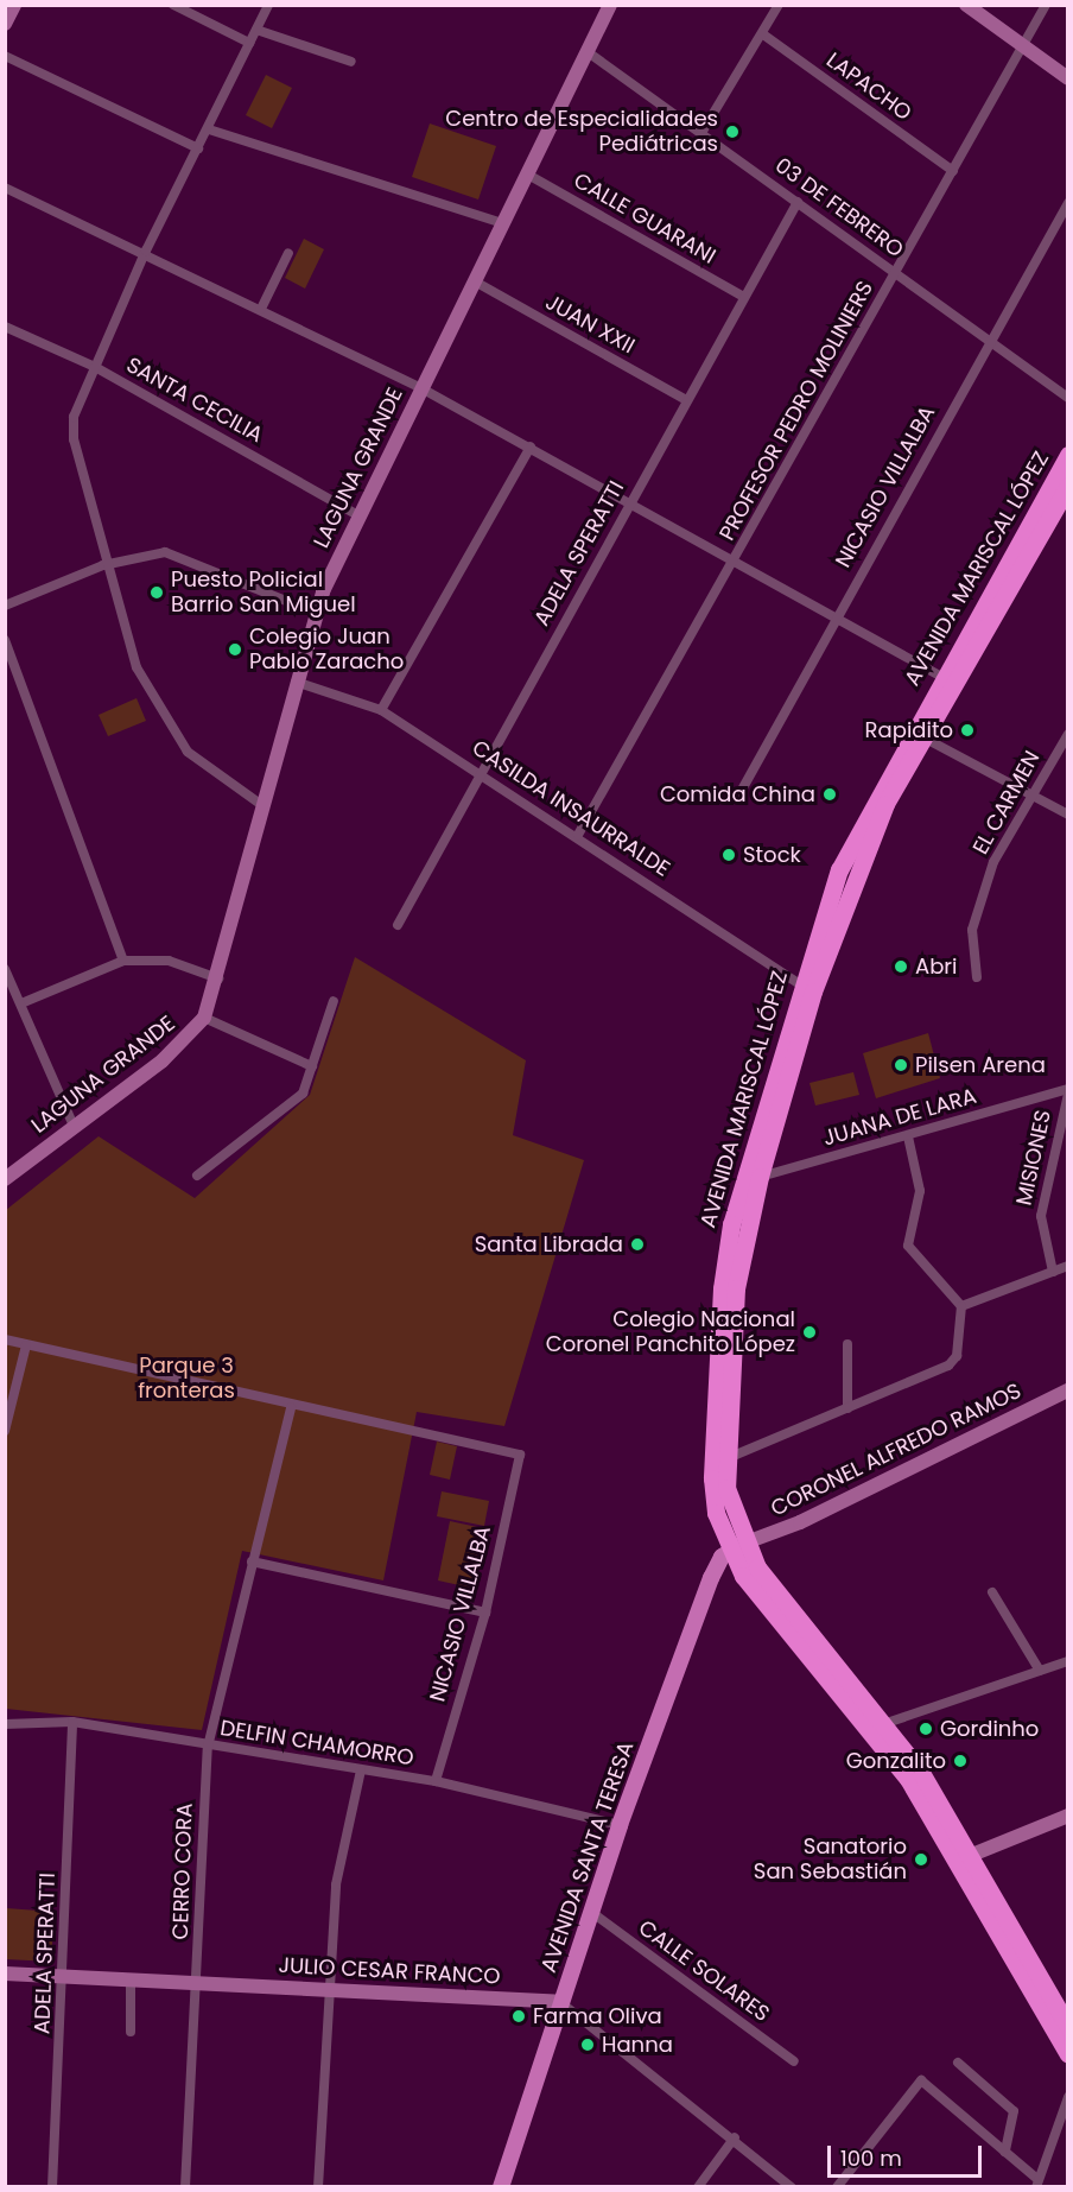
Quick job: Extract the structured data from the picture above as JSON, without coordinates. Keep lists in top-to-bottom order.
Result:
{
  "streets": {
    "highway": ["AVENIDA MARISCAL LÓPEZ"],
    "main road": [
      "LAGUNA GRANDE",
      "CORONEL ALFREDO RAMOS",
      "AVENIDA SANTA TERESA",
      "JULIO CESAR FRANCO"
    ],
    "street": [
      "LAPACHO",
      "03 DE FEBRERO",
      "CALLE GUARANI",
      "JUAN XXII",
      "SANTA CECILIA",
      "PROFESOR PEDRO MOLINIERS",
      "NICASIO VILLALBA",
      "ADELA SPERATTI",
      "EL CARMEN",
      "CASILDA INSAURRALDE",
      "JUANA DE LARA",
      "MISIONES",
      "DELFIN CHAMORRO",
      "CERRO CORA",
      "CALLE SOLARES"
    ]
  },
  "crossings": [
    ["LAPACHO", "PROFESOR PEDRO MOLINIERS"],
    ["03 DE FEBRERO", "PROFESOR PEDRO MOLINIERS"],
    ["03 DE FEBRERO", "LAGUNA GRANDE"],
    ["03 DE FEBRERO", "NICASIO VILLALBA"],
    ["03 DE FEBRERO", "ADELA SPERATTI"],
    ["CALLE GUARANI", "LAGUNA GRANDE"],
    ["CALLE GUARANI", "ADELA SPERATTI"],
    ["JUAN XXII", "LAGUNA GRANDE"],
    ["JUAN XXII", "ADELA SPERATTI"],
    ["SANTA CECILIA", "LAGUNA GRANDE"],
    ["PROFESOR PEDRO MOLINIERS", "CASILDA INSAURRALDE"],
    ["LAGUNA GRANDE", "CASILDA INSAURRALDE"],
    ["NICASIO VILLALBA", "DELFIN CHAMORRO"],
    ["NICASIO VILLALBA", "CERRO CORA"],
    ["ADELA SPERATTI", "CASILDA INSAURRALDE"],
    ["ADELA SPERATTI", "DELFIN CHAMORRO"],
    ["ADELA SPERATTI", "JULIO CESAR FRANCO"],
    ["AVENIDA MARISCAL LÓPEZ", "CASILDA INSAURRALDE"],
    ["AVENIDA MARISCAL LÓPEZ", "JUANA DE LARA"],
    ["AVENIDA MARISCAL LÓPEZ", "CORONEL ALFREDO RAMOS"],
    ["AVENIDA MARISCAL LÓPEZ", "AVENIDA SANTA TERESA"],
    ["JUANA DE LARA", "MISIONES"],
    ["CORONEL ALFREDO RAMOS", "AVENIDA SANTA TERESA"],
    ["DELFIN CHAMORRO", "AVENIDA SANTA TERESA"],
    ["DELFIN CHAMORRO", "CERRO CORA"],
    ["AVENIDA SANTA TERESA", "JULIO CESAR FRANCO"],
    ["AVENIDA SANTA TERESA", "CALLE SOLARES"],
    ["CERRO CORA", "JULIO CESAR FRANCO"]
  ],
  "parks": ["Parque 3 fronteras"],
  "places": [
    "Centro de Especialidades Pediátricas",
    "Puesto Policial Barrio San Miguel",
    "Colegio Juan Pablo Zaracho",
    "Rapidito",
    "Comida China",
    "Stock",
    "Abri",
    "Pilsen Arena",
    "Santa Librada",
    "Colegio Nacional Coronel Panchito López",
    "Gordinho",
    "Gonzalito",
    "Sanatorio San Sebastián",
    "Farma Oliva",
    "Hanna"
  ],
  "scale_bar": "100 m"
}
